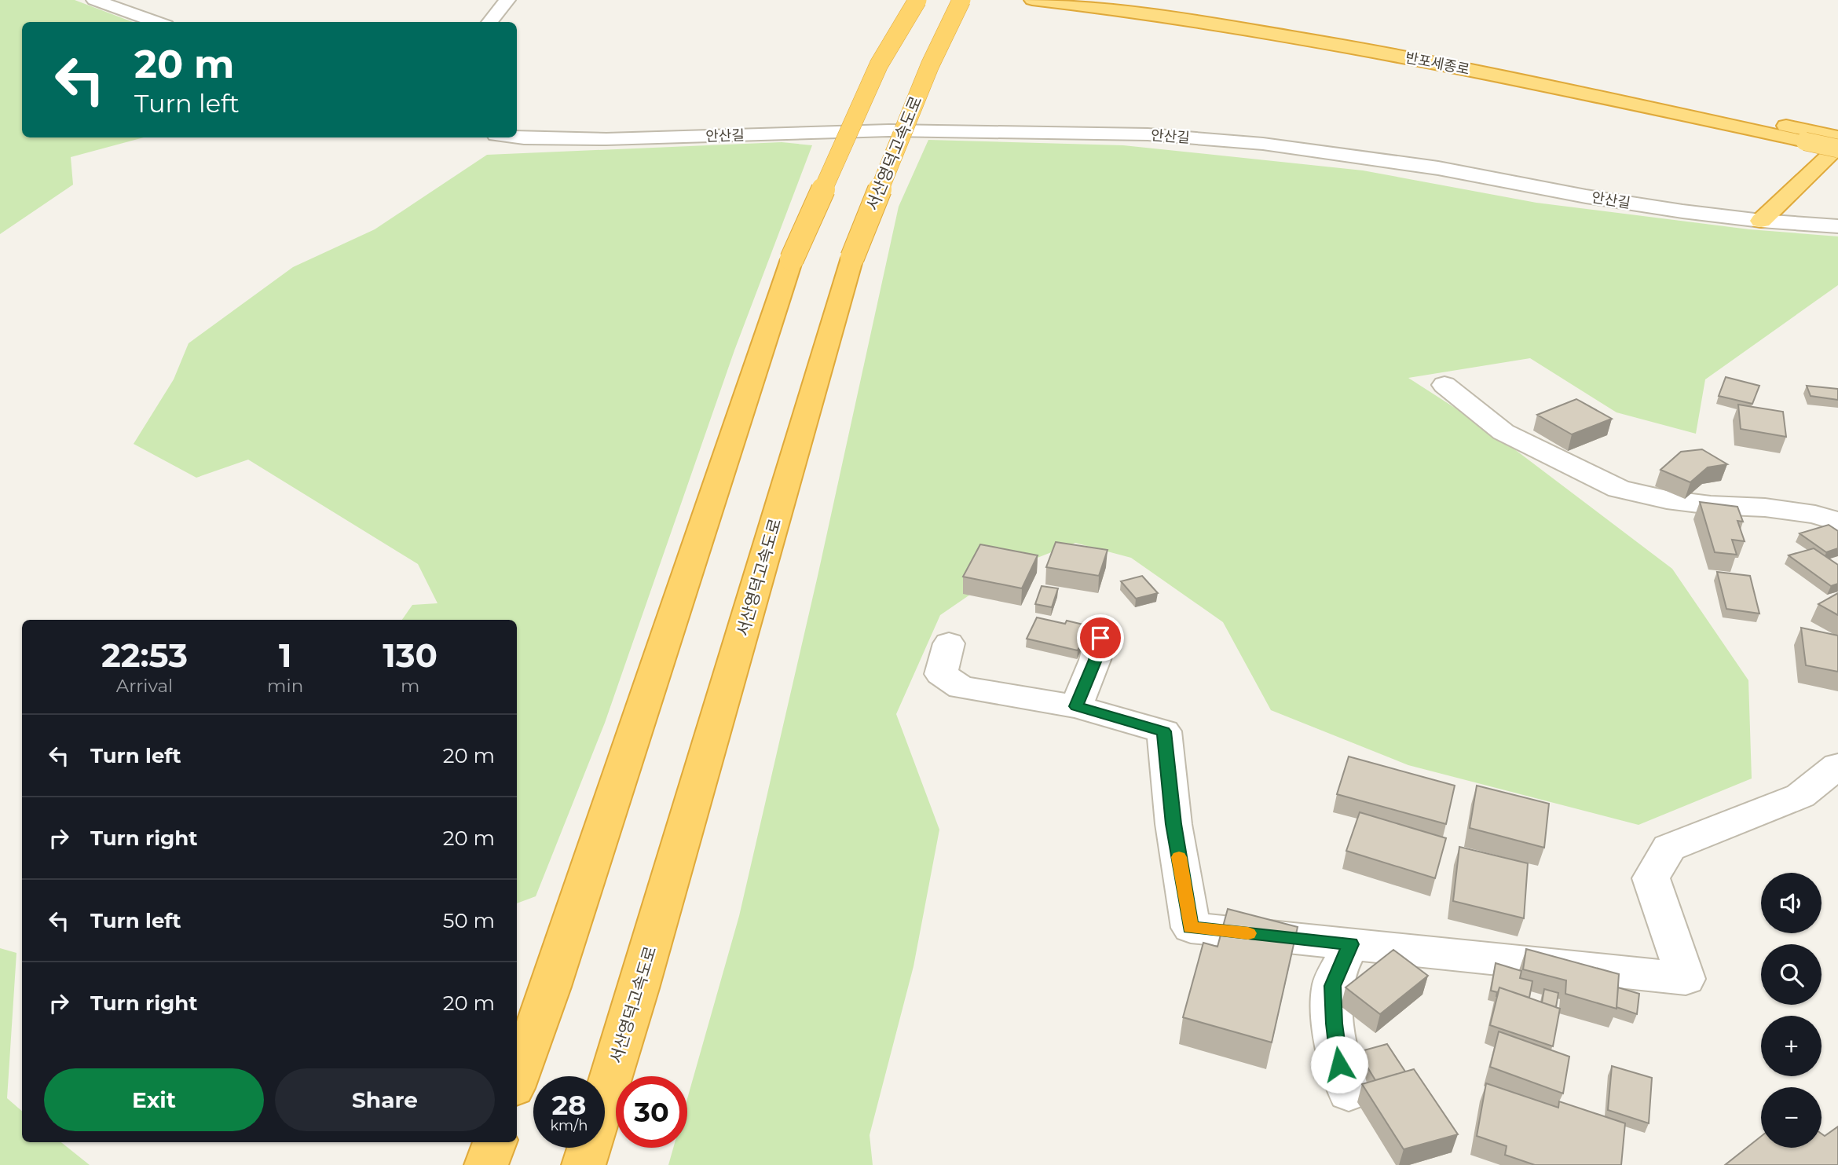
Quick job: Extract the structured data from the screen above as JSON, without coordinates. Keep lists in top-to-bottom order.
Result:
{
  "streets": {
    "highway": ["반포세종로", "서산영덕고속도로"],
    "street": ["안산길"]
  },
  "page": {
    "turn": ["20 m", "Turn left"],
    "eta": [
      "22:53",
      "Arrival",
      "1",
      "min",
      "130",
      "m"
    ],
    "list": [
      {
        "name": "Turn left",
        "value": "20 m"
      },
      {
        "name": "Turn right",
        "value": "20 m"
      },
      {
        "name": "Turn left",
        "value": "50 m"
      },
      {
        "name": "Turn right",
        "value": "20 m"
      }
    ],
    "map_buttons": ["+", "−"],
    "buttons": ["Exit", "Share"],
    "speed": "28 km/h",
    "limit": "30"
  }
}
